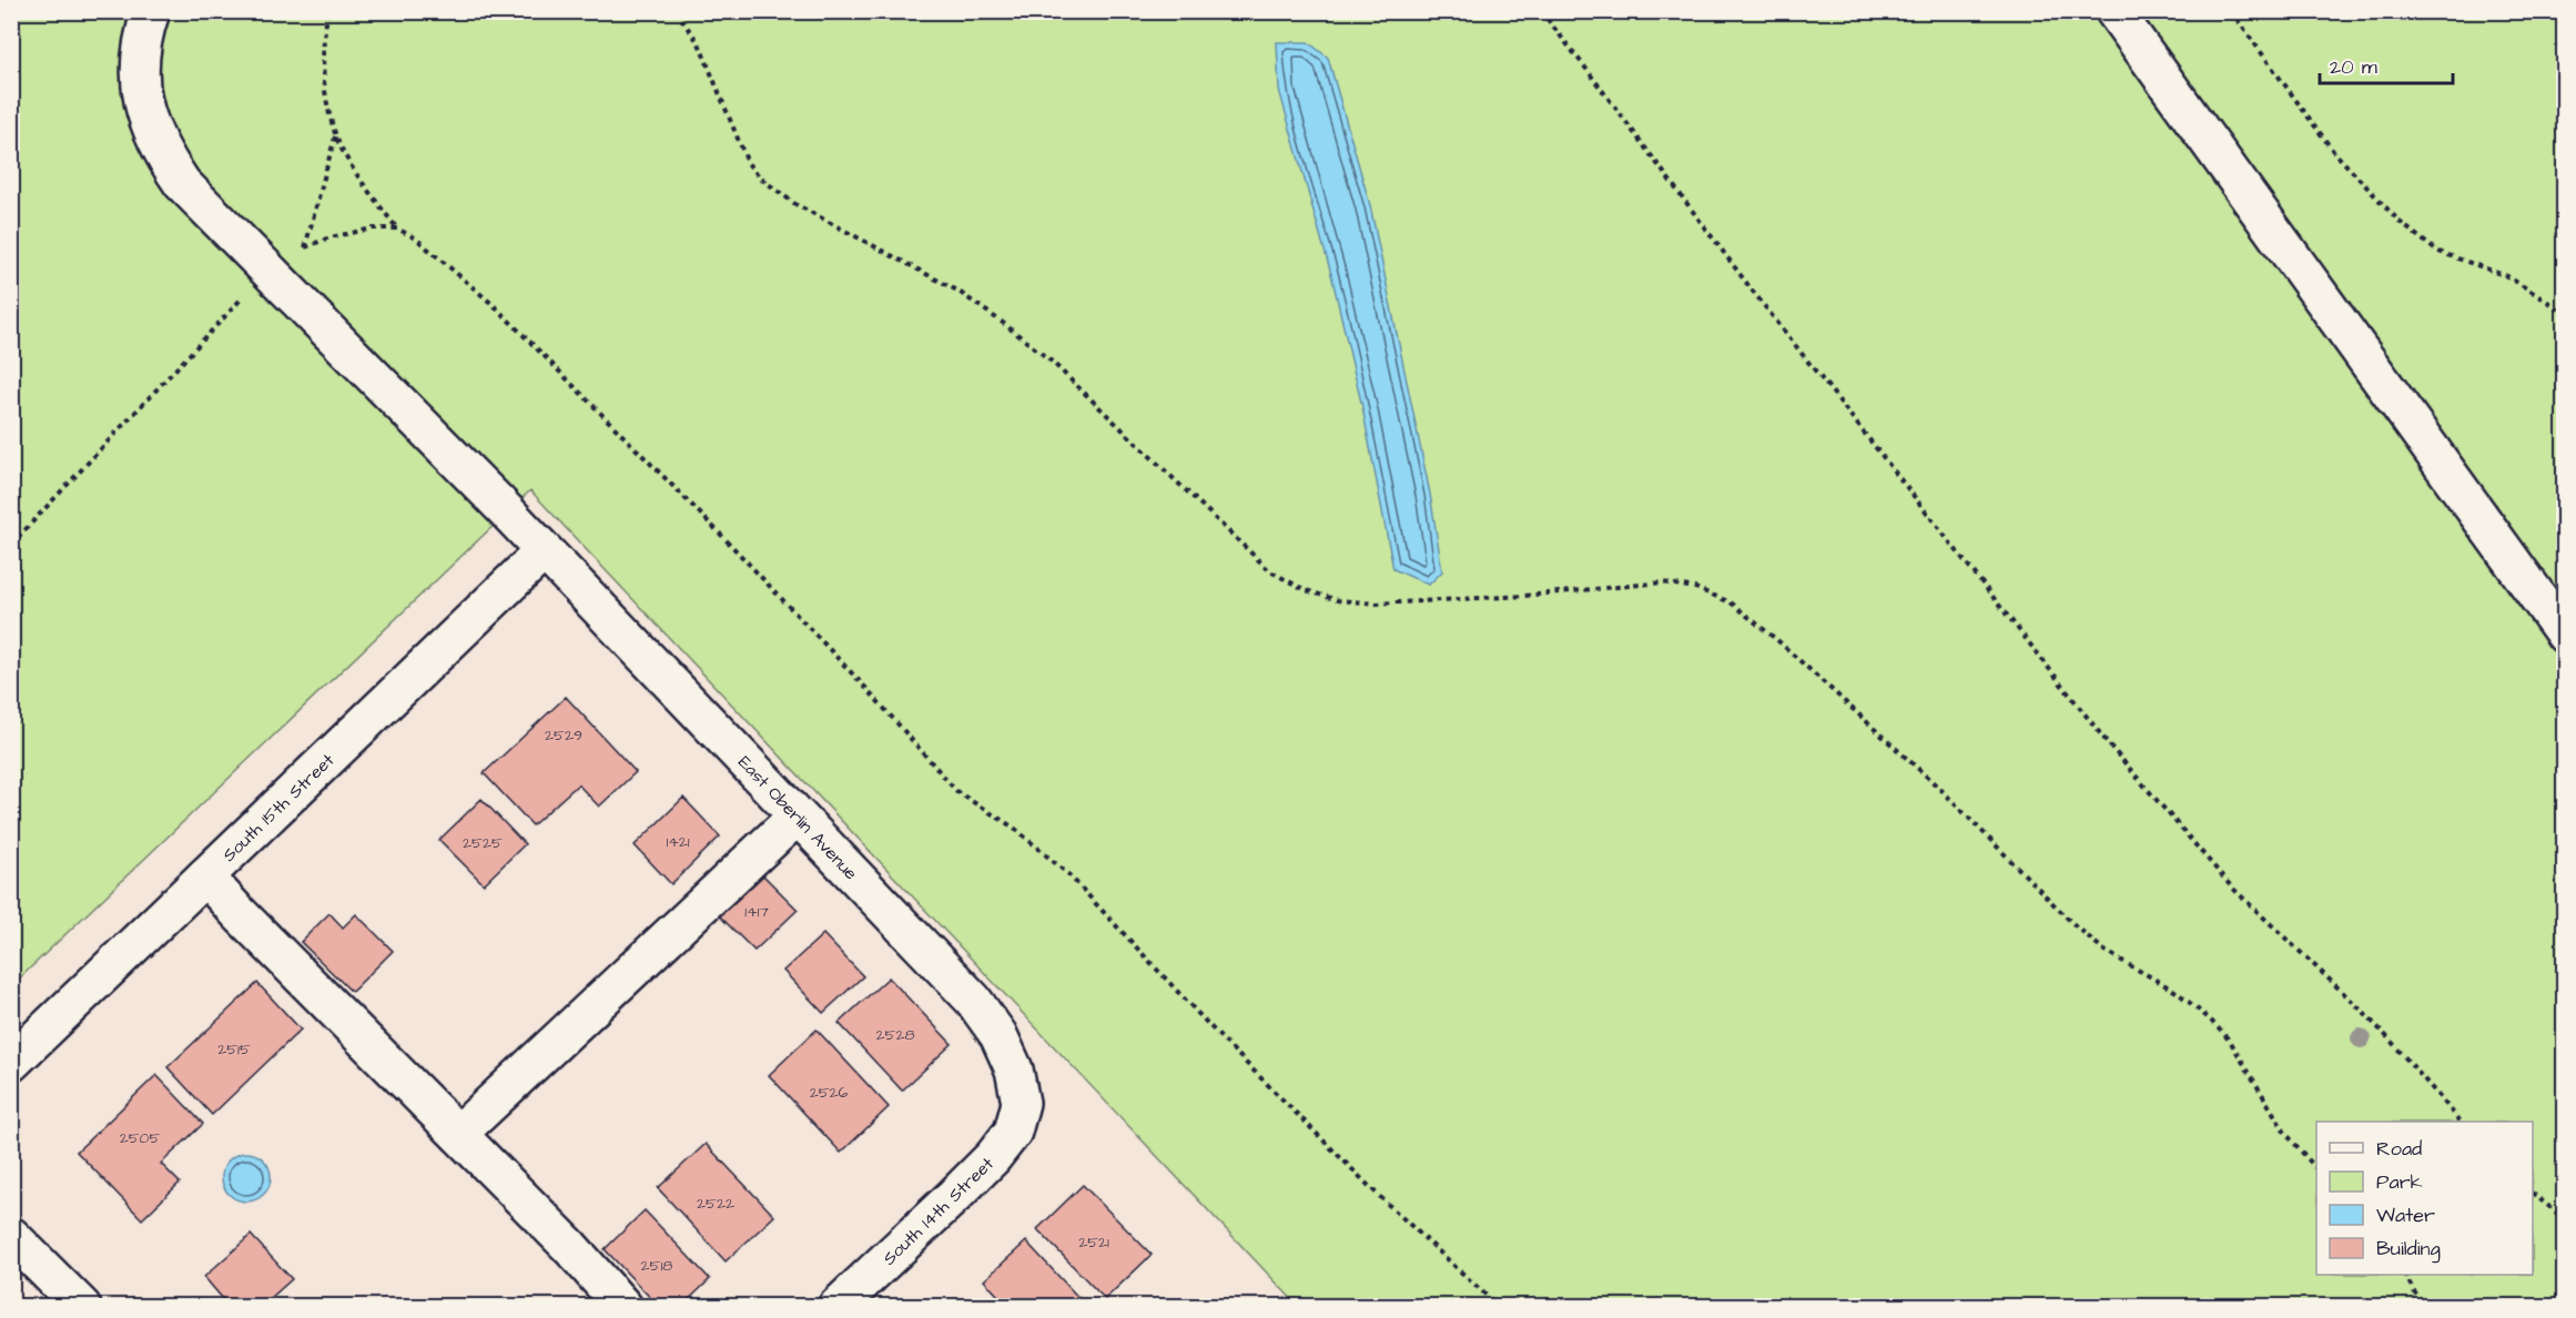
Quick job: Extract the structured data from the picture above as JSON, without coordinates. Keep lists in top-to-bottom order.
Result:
{
  "streets": {
    "street": ["South 15th Street", "East Oberlin Avenue", "South 14th Street"]
  },
  "crossings": [
    ["South 15th Street", "East Oberlin Avenue"],
    ["East Oberlin Avenue", "South 14th Street"]
  ],
  "house_numbers": [
    "2529",
    "1421",
    "2525",
    "1417",
    "2528",
    "2515",
    "2526",
    "2505",
    "2522",
    "2521",
    "2518"
  ],
  "legend": [
    "Road",
    "Park",
    "Water",
    "Building"
  ],
  "scale_bar": "20 m"
}
